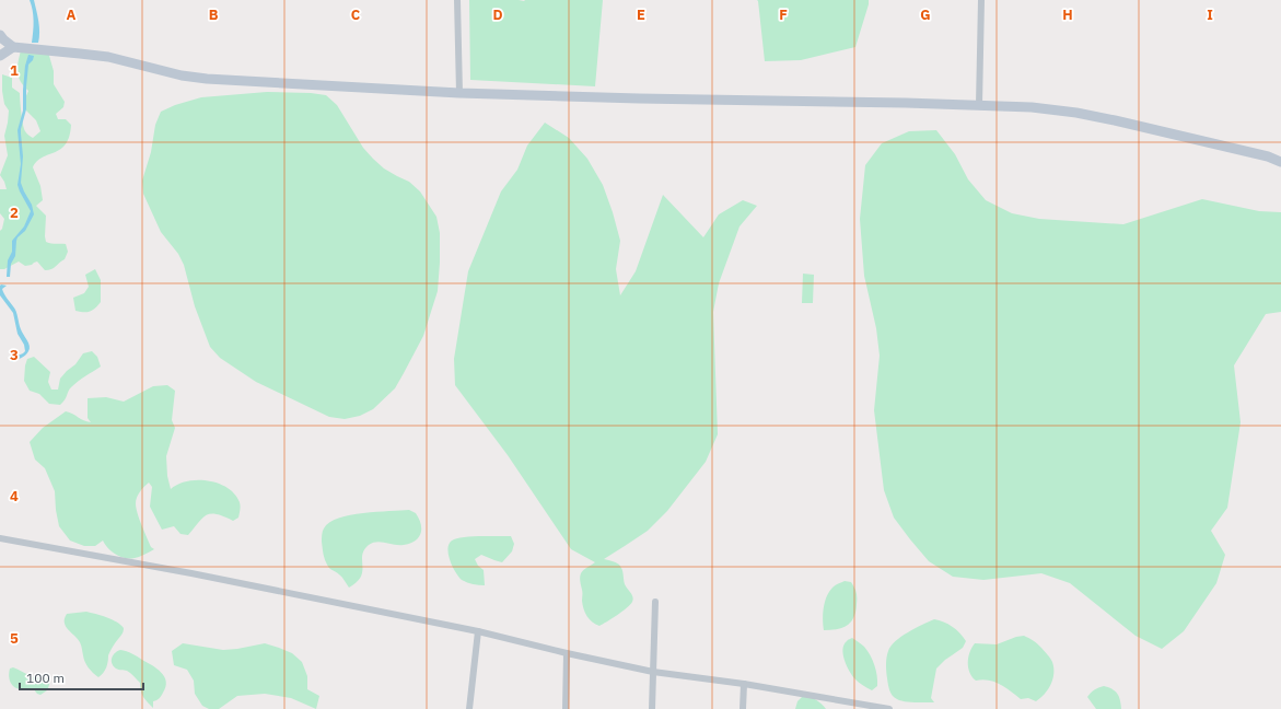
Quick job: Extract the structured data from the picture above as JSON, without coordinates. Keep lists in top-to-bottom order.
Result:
{
  "scale_bar": "100 m",
  "grid": {
    "columns": [
      "A",
      "B",
      "C",
      "D",
      "E",
      "F",
      "G",
      "H",
      "I"
    ],
    "rows": [
      "1",
      "2",
      "3",
      "4",
      "5"
    ]
  }
}
